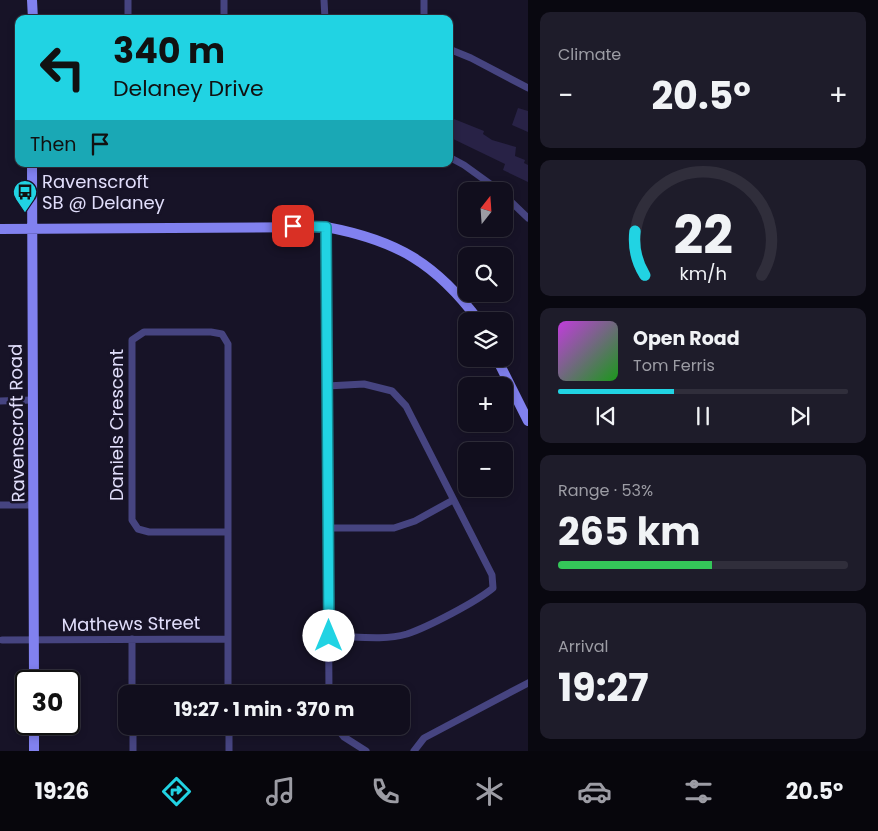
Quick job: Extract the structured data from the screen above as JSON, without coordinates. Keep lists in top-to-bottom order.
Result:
{
  "streets": {
    "street": ["Ravenscroft Road", "Daniels Crescent", "Mathews Street"]
  },
  "crossings": [
    ["Ravenscroft Road", "Mathews Street"],
    ["Daniels Crescent", "Mathews Street"]
  ],
  "places": {
    "bus stop": ["Ravenscroft SB @ Delaney"]
  },
  "north": "top",
  "page": {
    "tile": [
      "Climate",
      ["Range · 53%", "265 km"],
      ["Arrival", "19:27"]
    ],
    "turn": ["340 m", "Delaney Drive"],
    "heat": ["−", "20.5°", "+"],
    "then": "Then",
    "map_buttons": ["+", "−"],
    "song": ["Open Road", "Tom Ferris"],
    "limit": "30",
    "trip": "19:27 · 1 min · 370 m",
    "tabs": ["19:26", "20.5°"],
    "gauge": ["22", "km/h"]
  }
}
